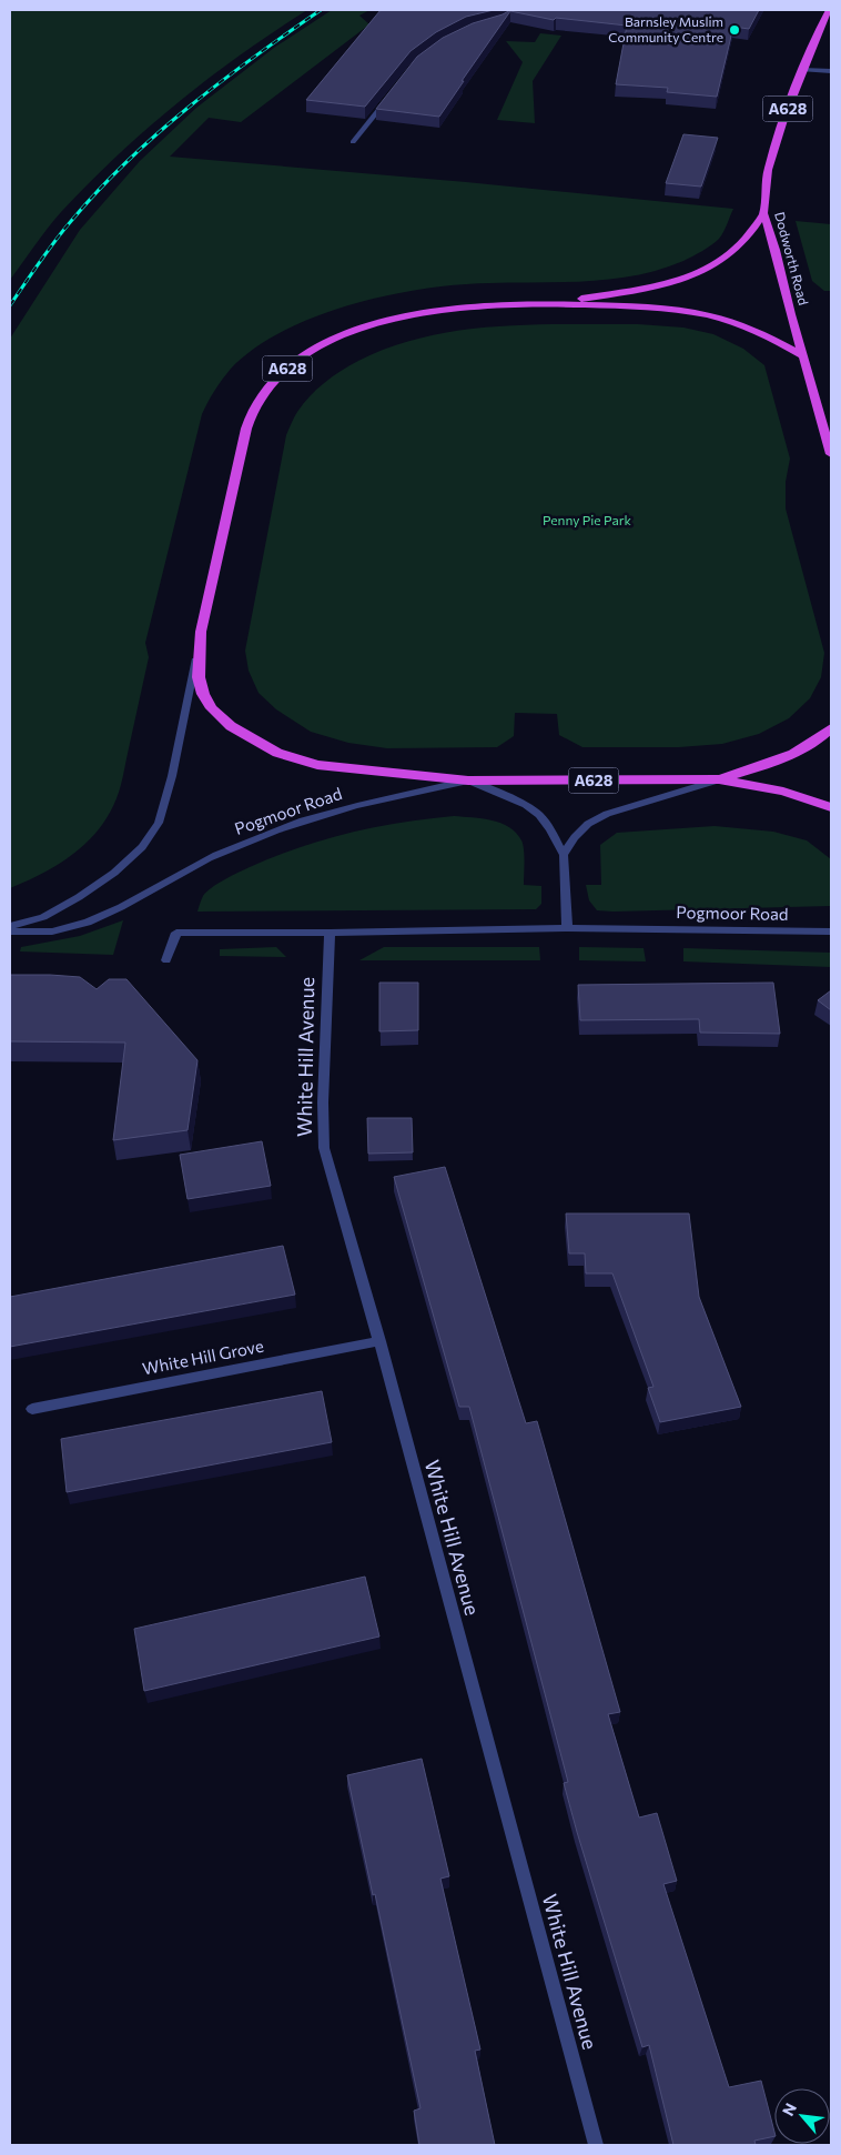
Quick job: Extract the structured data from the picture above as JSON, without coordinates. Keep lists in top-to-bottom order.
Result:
{
  "streets": {
    "highway": ["A628", "Dodworth Road"],
    "street": ["Pogmoor Road", "White Hill Avenue", "White Hill Grove"]
  },
  "crossings": [
    ["A628", "Dodworth Road"],
    ["A628", "Pogmoor Road"],
    ["Pogmoor Road", "White Hill Avenue"],
    ["White Hill Avenue", "White Hill Grove"]
  ],
  "parks": ["Penny Pie Park"],
  "places": ["Barnsley Muslim Community Centre"],
  "north": "top left"
}
